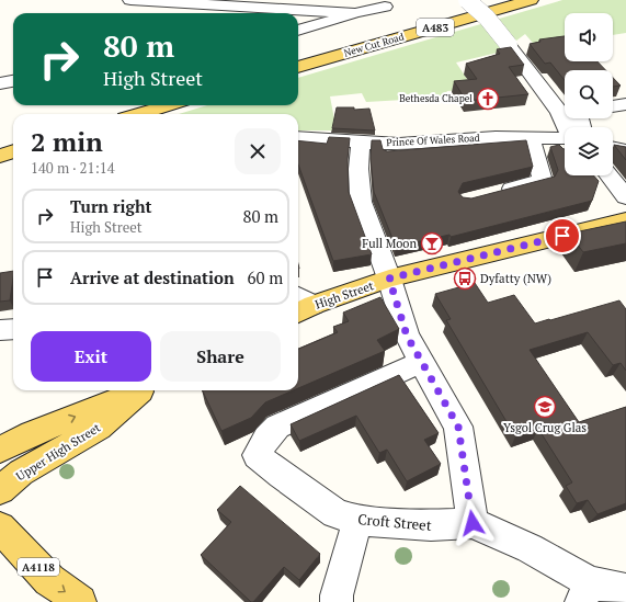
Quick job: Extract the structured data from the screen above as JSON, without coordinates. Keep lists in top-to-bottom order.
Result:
{
  "streets": {
    "main road": [
      "A483",
      "New Cut Road",
      "High Street",
      "Upper High Street",
      "A4118"
    ],
    "street": ["Prince Of Wales Road", "Croft Street"]
  },
  "places": {
    "church": ["Bethesda Chapel"],
    "bar": ["Full Moon"],
    "bus stop": ["Dyfatty (NW)"],
    "school or university": ["Ysgol Crug Glas"]
  },
  "page": {
    "turn": ["80 m", "High Street"],
    "heading": ["2 min", "140 m · 21:14"],
    "list": [
      {
        "name": "Turn right",
        "note": "High Street",
        "value": "80 m"
      },
      {
        "name": "Arrive at destination",
        "value": "60 m"
      }
    ],
    "buttons": ["Exit", "Share"]
  }
}
